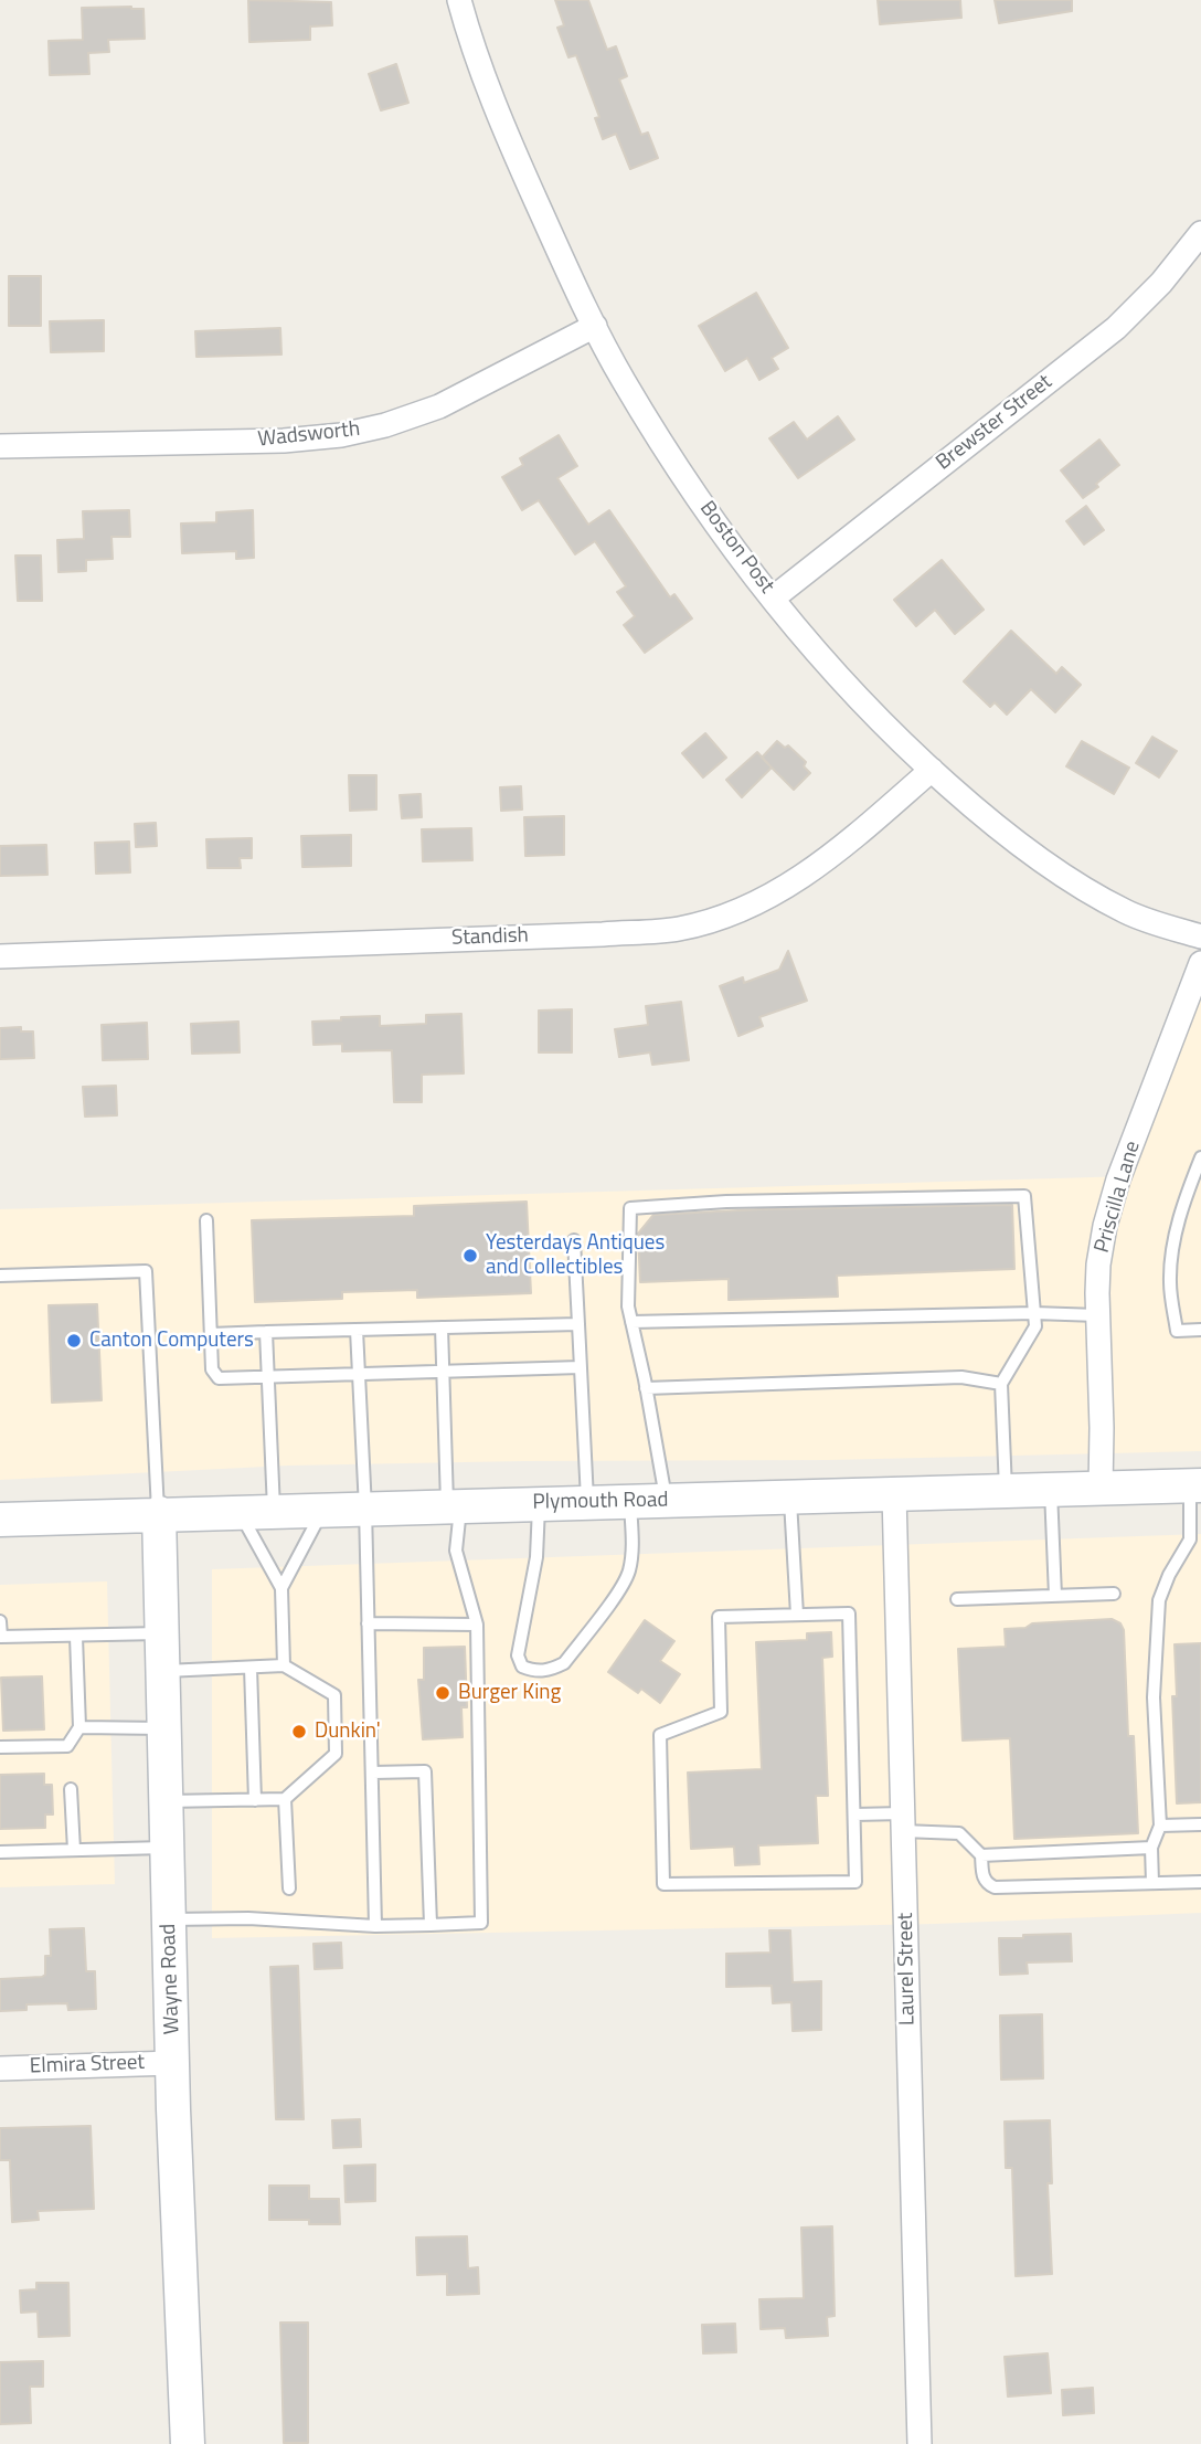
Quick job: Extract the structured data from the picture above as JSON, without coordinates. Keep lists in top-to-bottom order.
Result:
{
  "streets": {
    "main road": ["Plymouth Road", "Wayne Road"],
    "street": [
      "Brewster Street",
      "Wadsworth",
      "Boston Post",
      "Standish",
      "Priscilla Lane",
      "Laurel Street",
      "Elmira Street"
    ]
  },
  "crossings": [
    ["Brewster Street", "Boston Post"],
    ["Wadsworth", "Boston Post"],
    ["Boston Post", "Standish"],
    ["Priscilla Lane", "Plymouth Road"],
    ["Plymouth Road", "Laurel Street"],
    ["Plymouth Road", "Wayne Road"],
    ["Wayne Road", "Elmira Street"]
  ],
  "places": [
    "Yesterdays Antiques and Collectibles",
    "Canton Computers",
    "Burger King",
    "Dunkin'"
  ]
}
